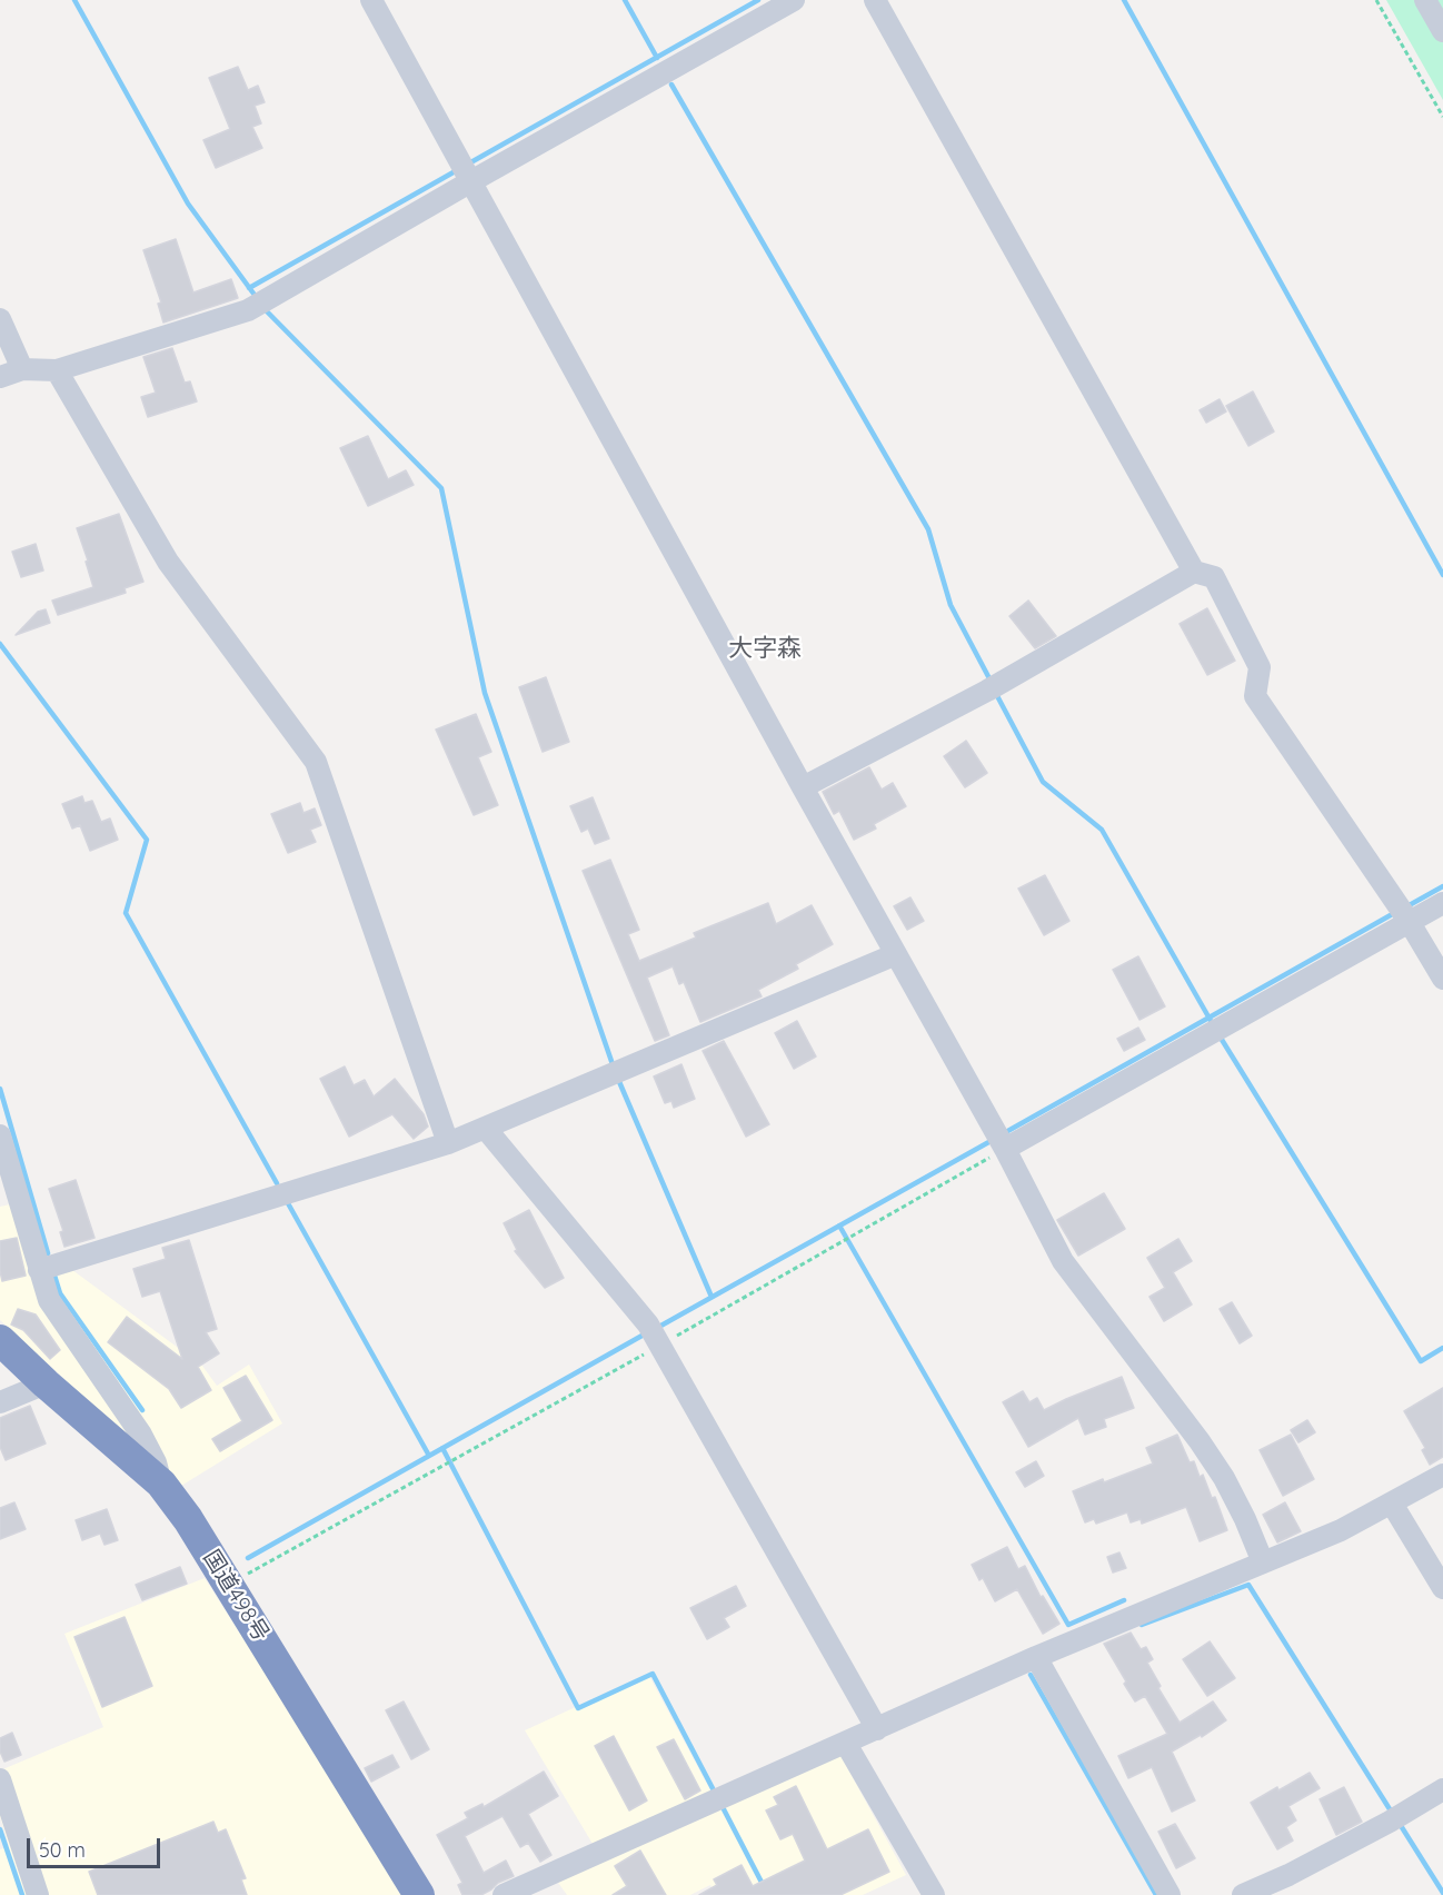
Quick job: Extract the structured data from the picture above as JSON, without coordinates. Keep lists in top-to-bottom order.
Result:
{
  "streets": {
    "highway": ["国道498号"]
  },
  "districts": ["大字森"],
  "scale_bar": "50 m"
}
